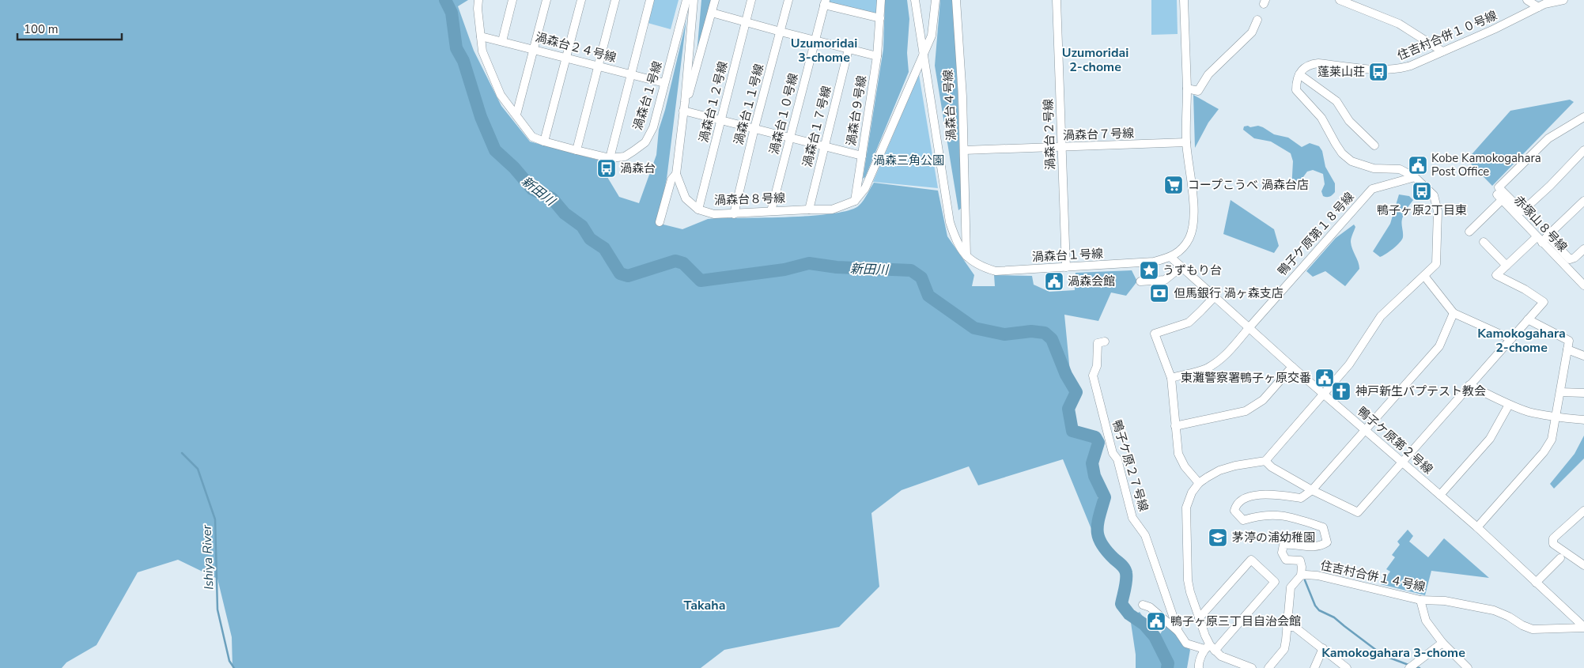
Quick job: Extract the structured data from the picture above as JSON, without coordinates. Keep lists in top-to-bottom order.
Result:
{
  "streets": {
    "street": [
      "住吉村合併１０号線",
      "渦森台２４号線",
      "渦森台１号線",
      "渦森台１２号線",
      "渦森台１１号線",
      "渦森台４号線",
      "渦森台９号線",
      "渦森台１０号線",
      "渦森台１７号線",
      "渦森台２号線",
      "渦森台７号線",
      "渦森台８号線",
      "赤塚山８号線",
      "鴨子ケ原第１８号線",
      "鴨子ケ原第２号線",
      "鴨子ケ原２７号線",
      "住吉村合併１４号線"
    ]
  },
  "crossings": [
    ["渦森台２４号線", "渦森台１号線"],
    ["渦森台１号線", "渦森台４号線"],
    ["渦森台１号線", "渦森台２号線"],
    ["渦森台１号線", "渦森台７号線"],
    ["渦森台１号線", "鴨子ケ原第２号線"],
    ["渦森台１２号線", "渦森台８号線"],
    ["渦森台１１号線", "渦森台８号線"],
    ["渦森台４号線", "渦森台７号線"],
    ["渦森台９号線", "渦森台８号線"],
    ["渦森台１０号線", "渦森台８号線"],
    ["渦森台１７号線", "渦森台８号線"],
    ["渦森台２号線", "渦森台７号線"],
    ["鴨子ケ原第１８号線", "鴨子ケ原第２号線"],
    ["鴨子ケ原第２号線", "住吉村合併１４号線"]
  ],
  "districts": [
    "Uzumoridai 3-chome",
    "Uzumoridai 2-chome",
    "Kamokogahara 2-chome",
    "Takaha",
    "Kamokogahara 3-chome"
  ],
  "water": ["新田川", "Ishiya River"],
  "parks": ["渦森三角公園"],
  "places": {
    "bus stop": ["蓬莱山荘", "渦森台", "鴨子ヶ原2丁目東"],
    "public building": [
      "Kobe Kamokogahara Post Office",
      "渦森会館",
      "東灘警察署鴨子ヶ原交番",
      "鴨子ヶ原三丁目自治会館"
    ],
    "supermarket": ["コープこうべ 渦森台店"],
    "place": ["うずもり台"],
    "bank": ["但馬銀行 渦ヶ森支店"],
    "church": ["神戸新生バプテスト教会"],
    "school or university": ["茅渟の浦幼稚園"]
  },
  "scale_bar": "100 m"
}
